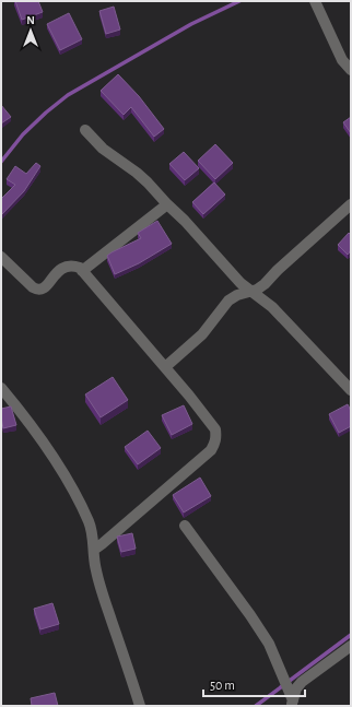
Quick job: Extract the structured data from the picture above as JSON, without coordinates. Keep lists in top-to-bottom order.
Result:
{
  "scale_bar": "50 m",
  "north": "top"
}
